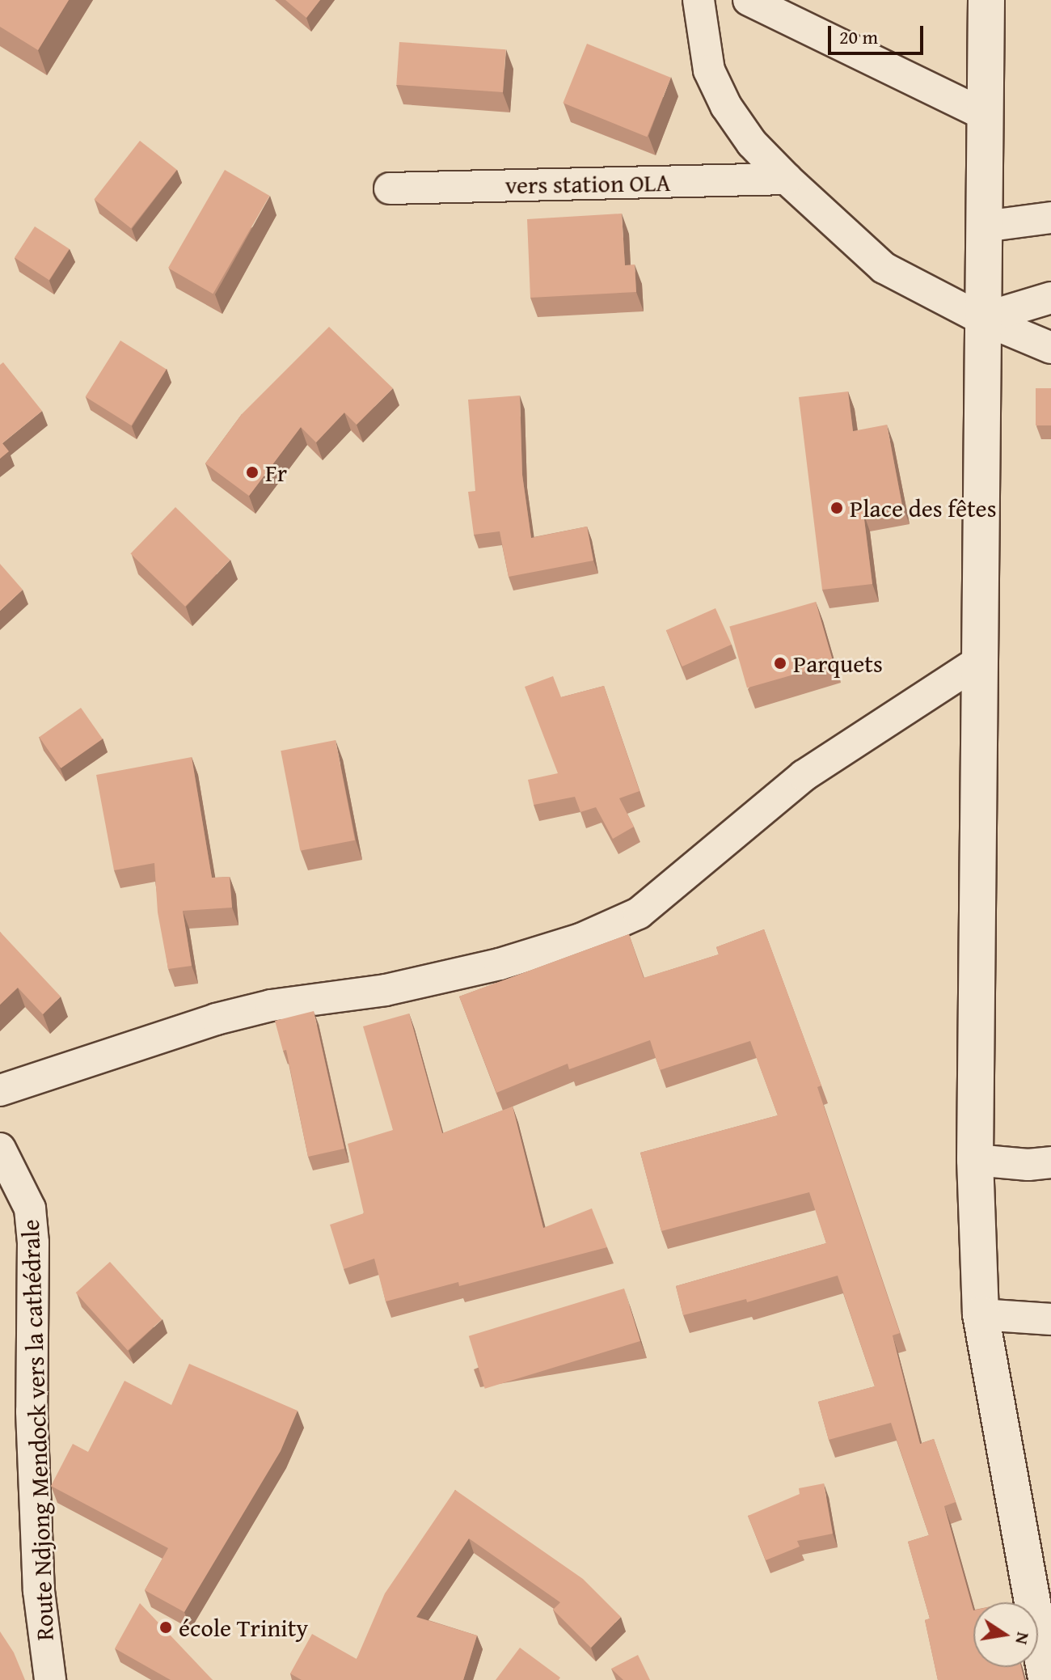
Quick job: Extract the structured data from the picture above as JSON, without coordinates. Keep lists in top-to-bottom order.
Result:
{
  "streets": {
    "street": ["vers station OLA", "Route Ndjong Mendock vers la cathédrale"]
  },
  "places": [
    "Fr",
    "Place des fêtes",
    "Parquets",
    "école Trinity"
  ],
  "scale_bar": "20 m",
  "north": "right"
}
